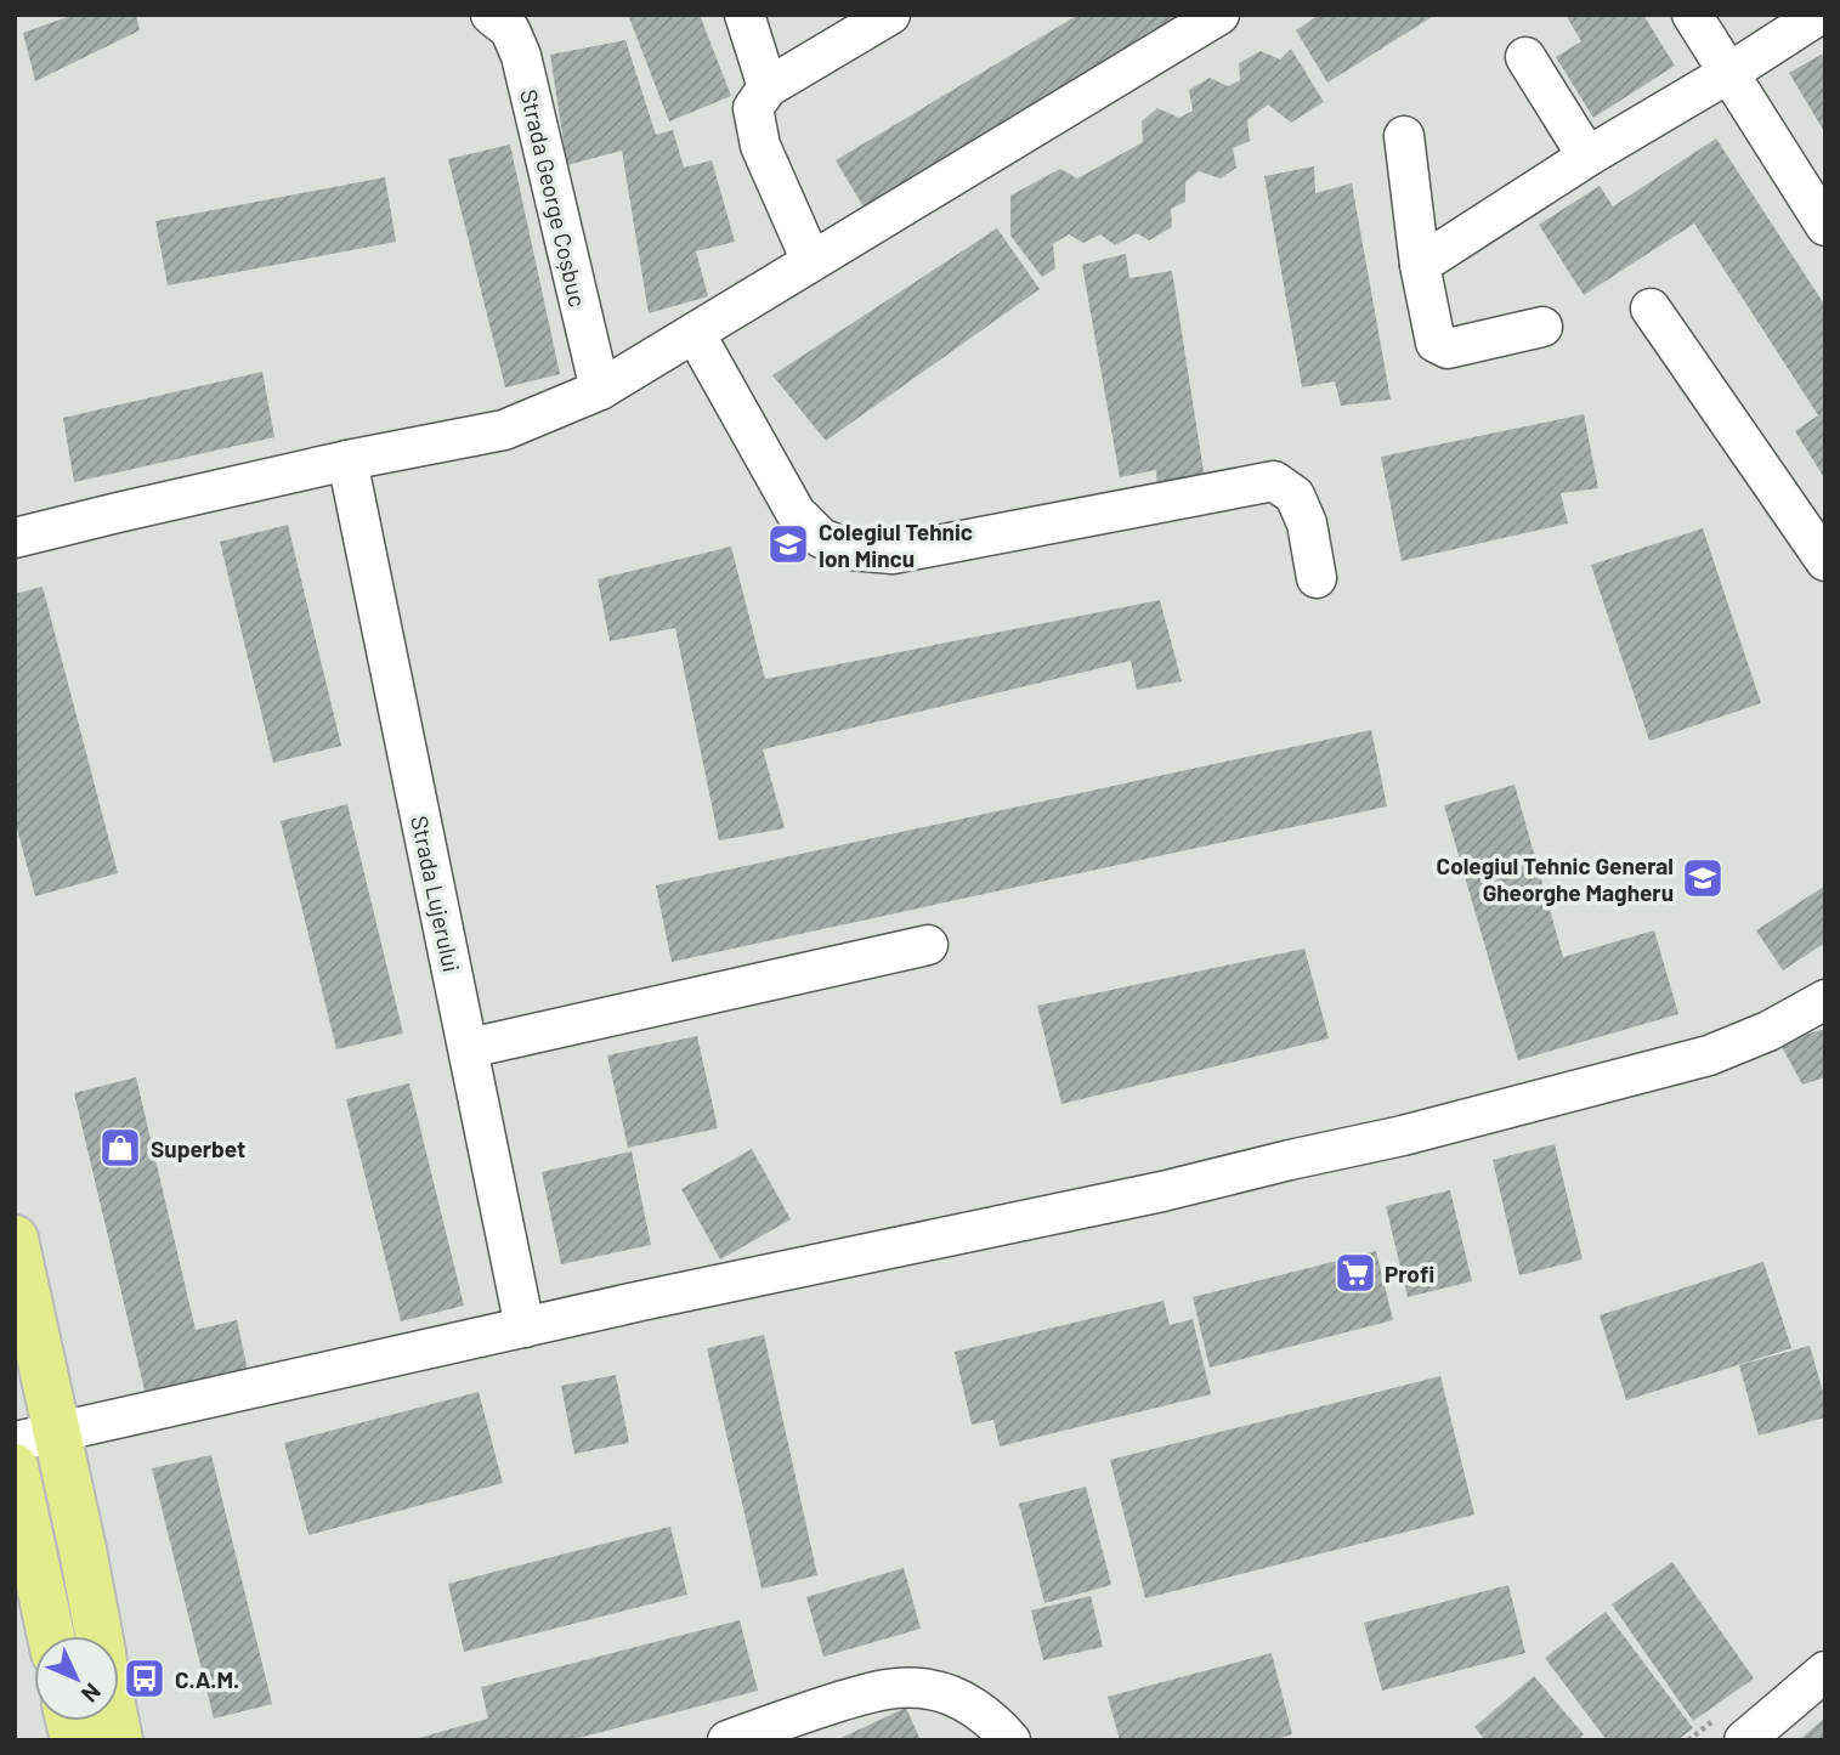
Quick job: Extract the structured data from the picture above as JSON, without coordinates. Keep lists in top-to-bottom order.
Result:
{
  "streets": {
    "street": ["Strada George Coșbuc", "Strada Lujerului"]
  },
  "places": {
    "school or university": ["Colegiul Tehnic Ion Mincu", "Colegiul Tehnic General Gheorghe Magheru"],
    "shop": ["Superbet"],
    "supermarket": ["Profi"],
    "bus stop": ["C.A.M."]
  },
  "north": "bottom right"
}
